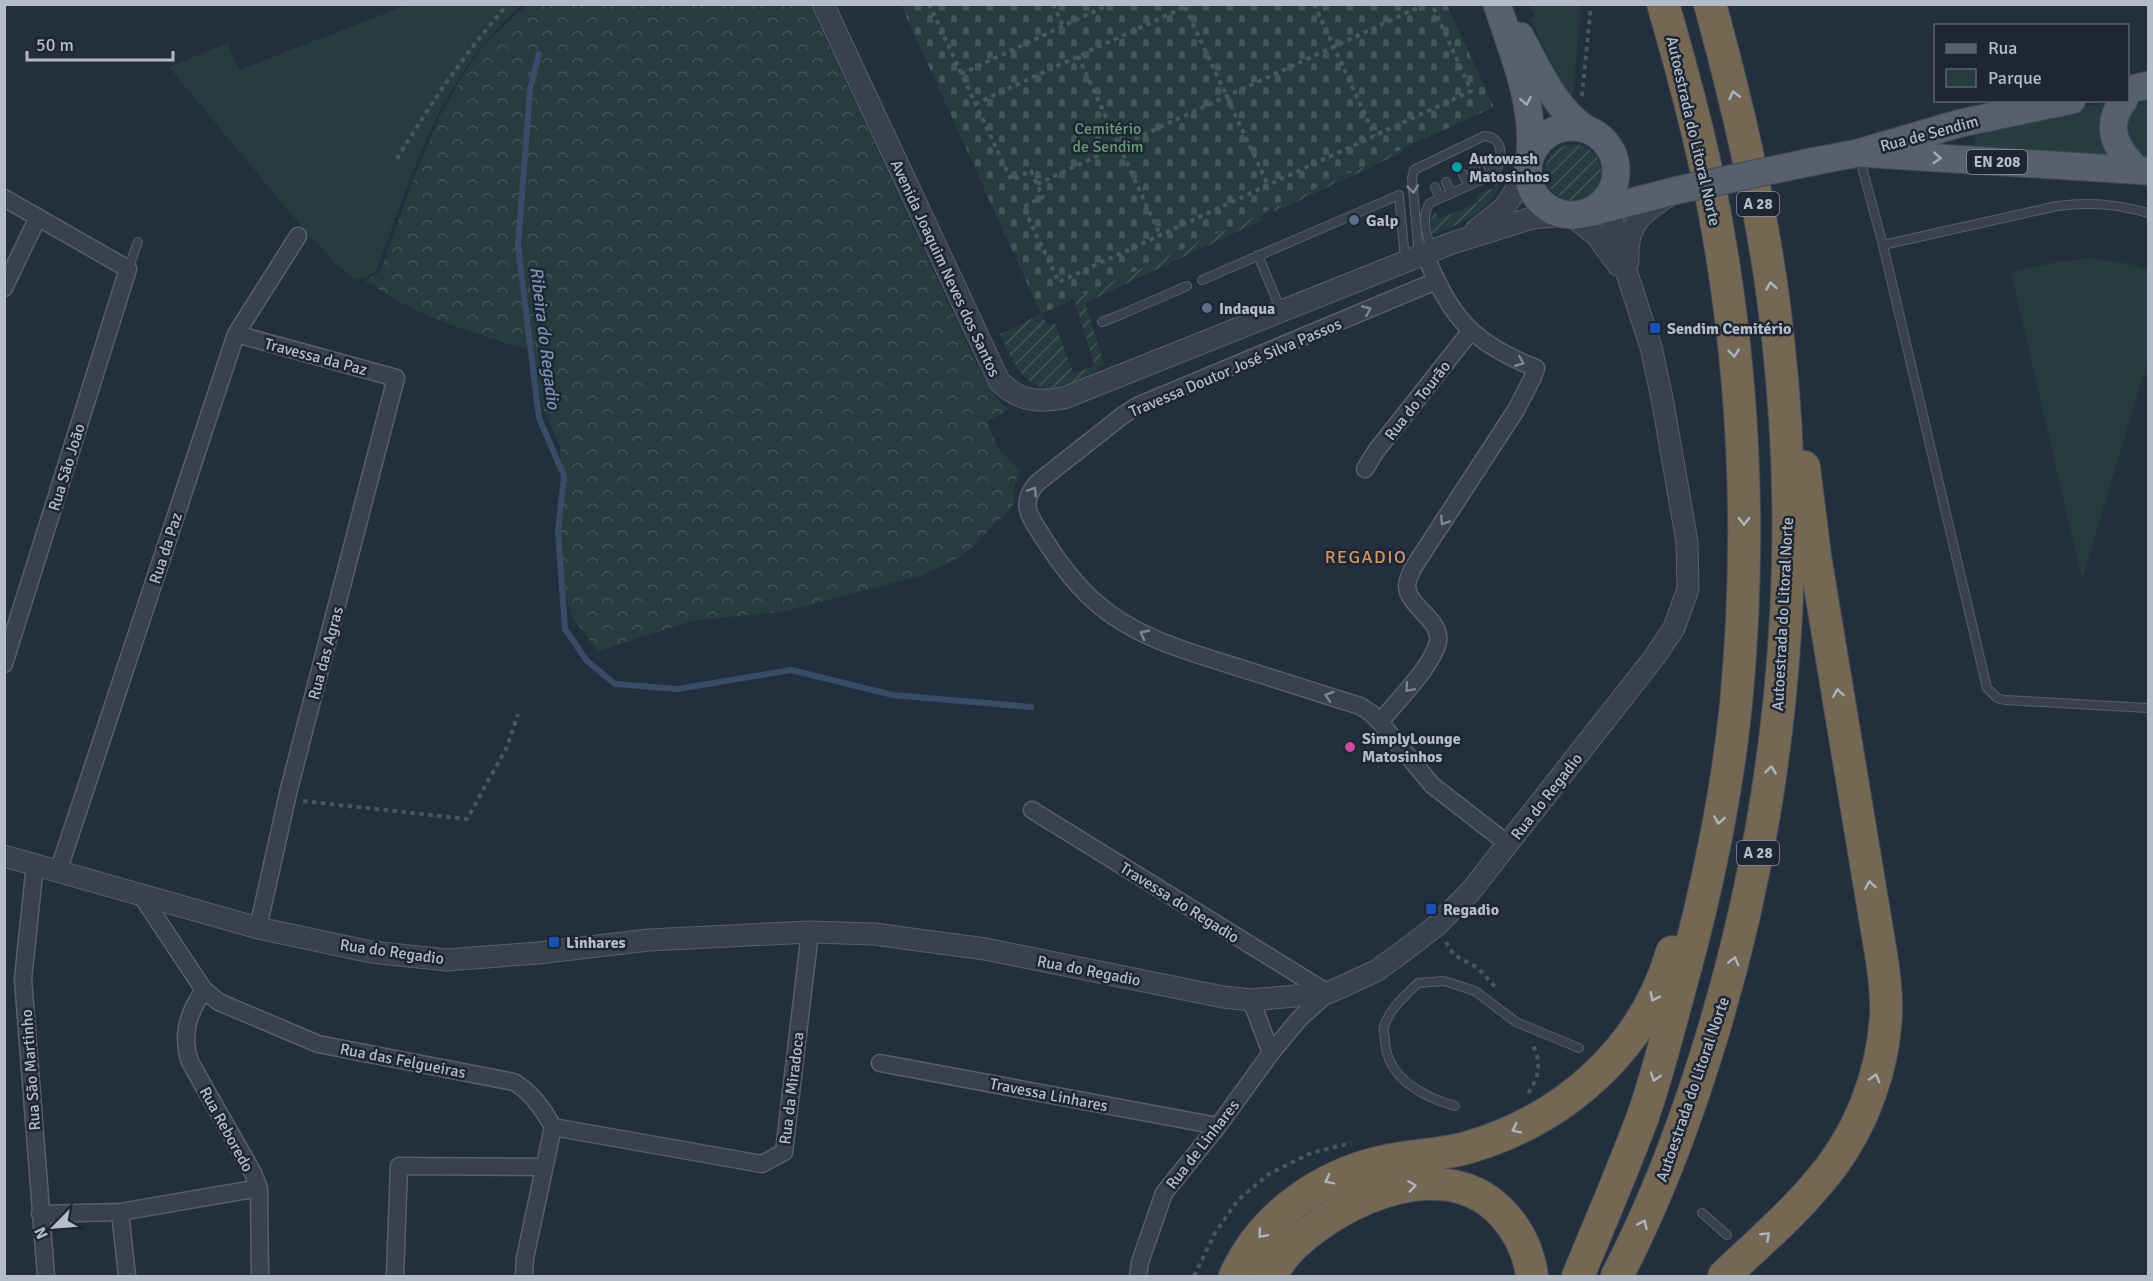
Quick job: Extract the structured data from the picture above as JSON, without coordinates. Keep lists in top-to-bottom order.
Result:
{
  "streets": {
    "highway": ["Autoestrada do Litoral Norte", "A 28"],
    "main road": ["Rua de Sendim", "EN 208"],
    "street": [
      "Avenida Joaquim Neves dos Santos",
      "Travessa da Paz",
      "Travessa Doutor José Silva Passos",
      "Rua do Tourão",
      "Rua São João",
      "Rua da Paz",
      "Rua das Agras",
      "Rua do Regadio",
      "Travessa do Regadio",
      "Rua das Felgueiras",
      "Rua São Martinho",
      "Rua da Miradoca",
      "Travessa Linhares",
      "Rua Reboredo",
      "Rua de Linhares"
    ]
  },
  "crossings": [
    ["Rua de Sendim", "Avenida Joaquim Neves dos Santos"],
    ["Rua de Sendim", "Rua do Regadio"],
    ["Avenida Joaquim Neves dos Santos", "Rua do Regadio"],
    ["Travessa da Paz", "Rua da Paz"],
    ["Travessa da Paz", "Rua das Agras"],
    ["Travessa Doutor José Silva Passos", "Rua do Regadio"],
    ["Rua da Paz", "Rua do Regadio"],
    ["Rua das Agras", "Rua do Regadio"],
    ["Rua do Regadio", "Travessa do Regadio"],
    ["Rua do Regadio", "Rua das Felgueiras"],
    ["Rua do Regadio", "Rua São Martinho"],
    ["Rua do Regadio", "Rua da Miradoca"],
    ["Rua do Regadio", "Rua de Linhares"],
    ["Travessa do Regadio", "Rua de Linhares"],
    ["Rua das Felgueiras", "Rua da Miradoca"],
    ["Rua das Felgueiras", "Rua Reboredo"],
    ["Travessa Linhares", "Rua de Linhares"]
  ],
  "districts": ["REGADIO"],
  "water": ["Ribeira do Regadio"],
  "parks": ["Cemitério de Sendim"],
  "places": {
    "other": [
      "Autowash Matosinhos",
      "Galp",
      "Indaqua",
      "SimplyLounge Matosinhos"
    ],
    "transit": ["Sendim Cemitério", "Regadio", "Linhares"]
  },
  "legend": ["Rua", "Parque"],
  "scale_bar": "50 m",
  "north": "bottom left"
}
